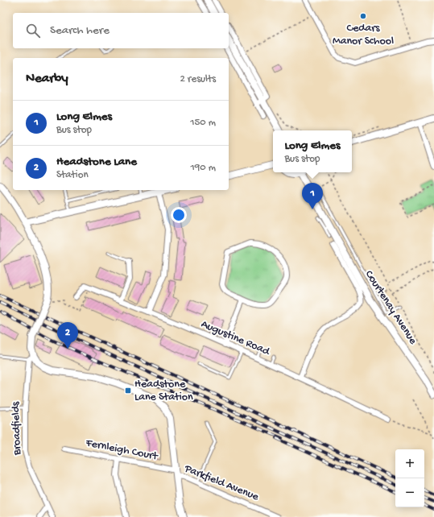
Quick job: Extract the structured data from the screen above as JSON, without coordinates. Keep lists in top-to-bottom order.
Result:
{
  "streets": {
    "street": [
      "Courtenay Avenue",
      "Augustine Road",
      "Broadfields",
      "Fernleigh Court",
      "Parkfield Avenue"
    ]
  },
  "crossings": [
    ["Fernleigh Court", "Parkfield Avenue"]
  ],
  "places": {
    "other": ["Cedars Manor School"],
    "transit": ["Headstone Lane Station"]
  },
  "page": {
    "search": "Search here",
    "heading": ["Nearby", "2 results"],
    "list": [
      {
        "mark": "1",
        "name": "Long Elmes",
        "note": "Bus stop",
        "value": "150 m"
      },
      {
        "mark": "2",
        "name": "Headstone Lane",
        "note": "Station",
        "value": "190 m"
      }
    ],
    "popup": ["Long Elmes", "Bus stop"],
    "pins": ["1", "2"],
    "map_buttons": ["+", "−"]
  }
}
